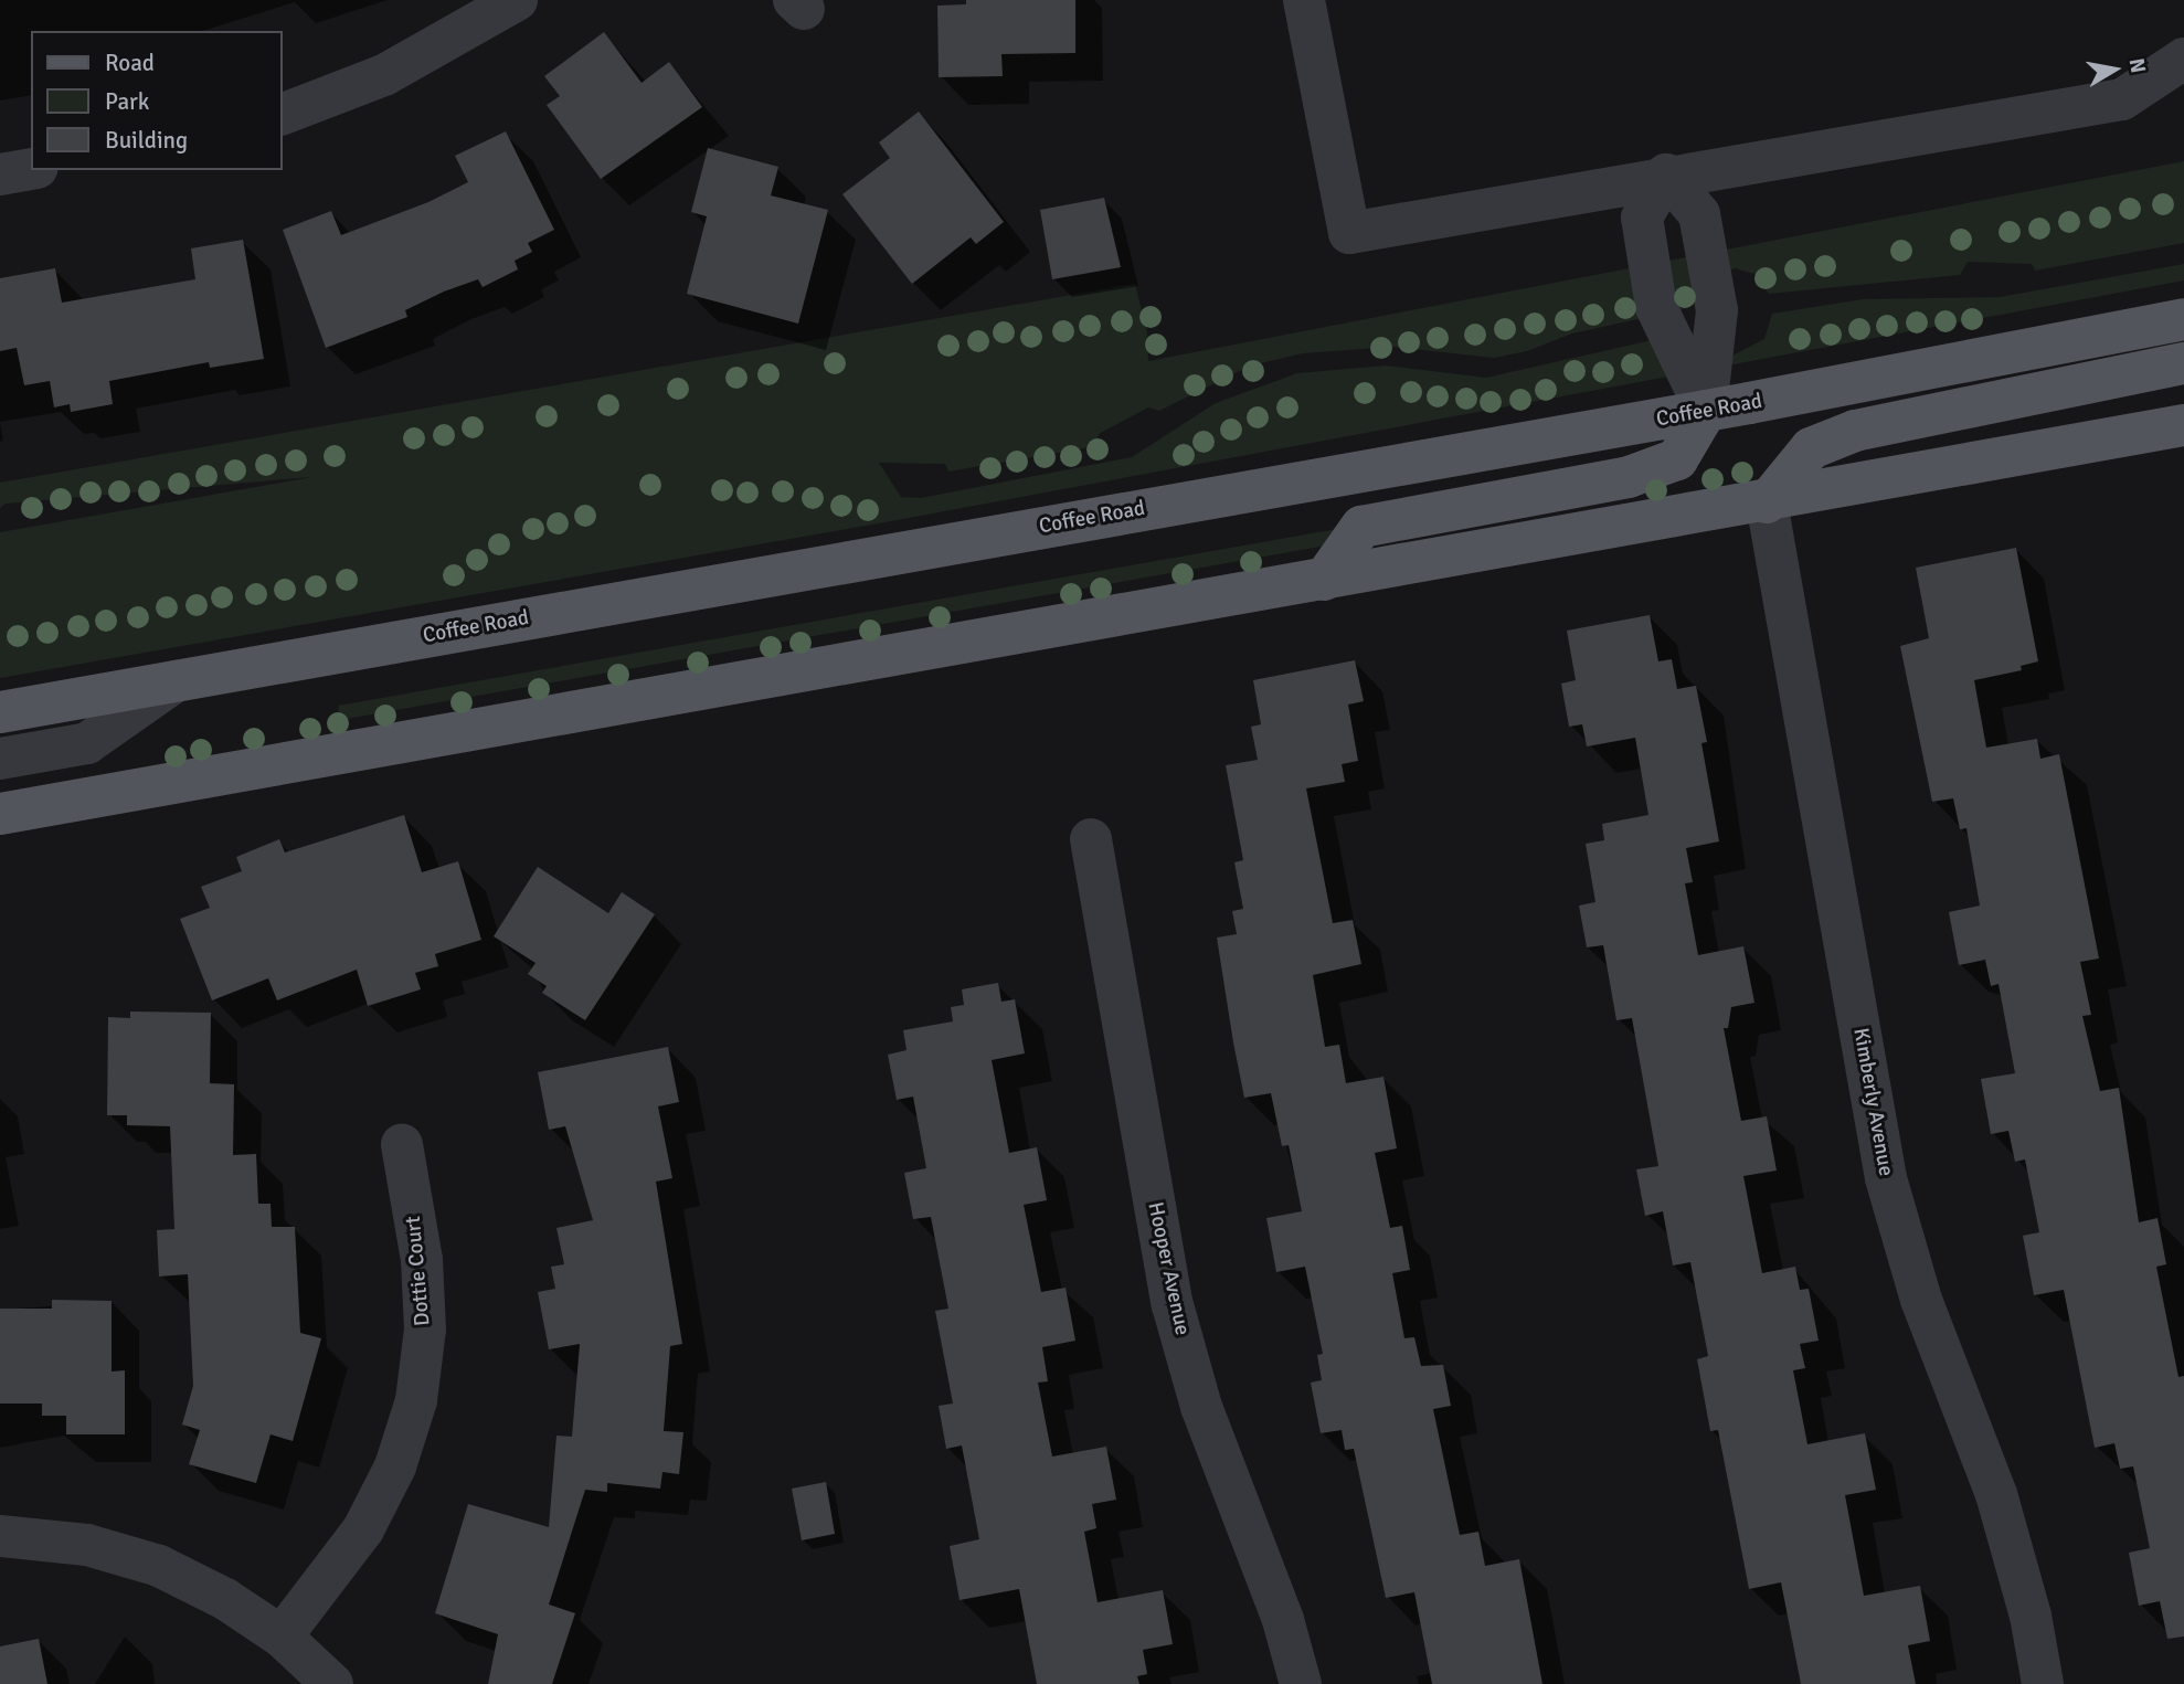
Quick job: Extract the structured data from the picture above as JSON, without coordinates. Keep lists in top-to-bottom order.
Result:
{
  "streets": {
    "main road": ["Coffee Road"],
    "street": ["Kimberly Avenue", "Hooper Avenue", "Dottie Court"]
  },
  "legend": ["Road", "Park", "Building"],
  "north": "right"
}
